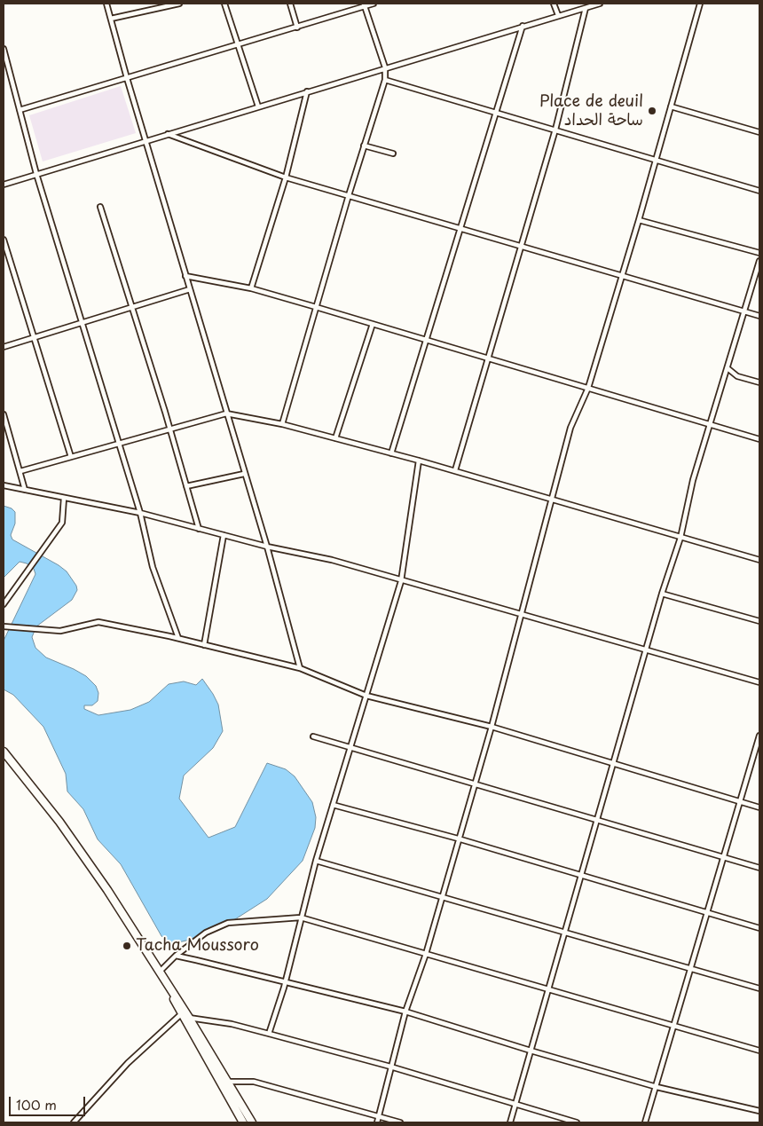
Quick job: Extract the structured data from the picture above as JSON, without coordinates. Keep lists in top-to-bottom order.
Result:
{
  "places": ["Place de deuil ساحة الحداد", "Tacha Moussoro"],
  "scale_bar": "100 m"
}
